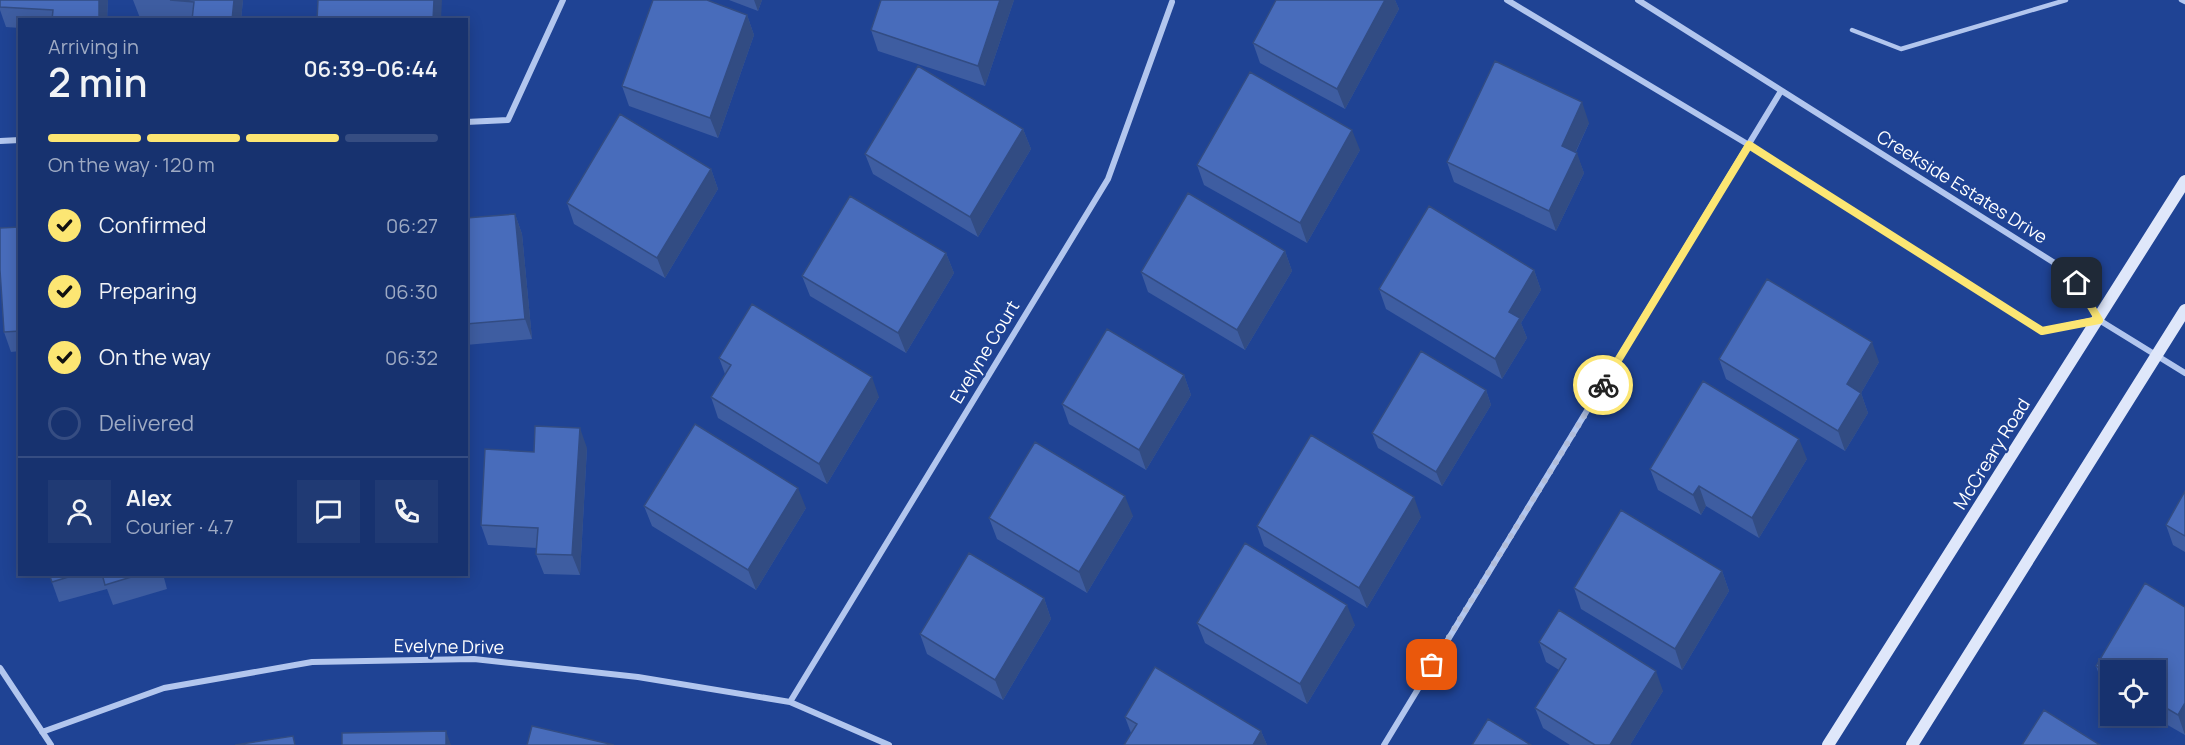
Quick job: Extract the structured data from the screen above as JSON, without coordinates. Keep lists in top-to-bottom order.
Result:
{
  "streets": {
    "main road": ["McCreary Road"],
    "street": ["Creekside Estates Drive", "Evelyne Court", "Evelyne Drive"]
  },
  "crossings": [
    ["Creekside Estates Drive", "McCreary Road"],
    ["Evelyne Court", "Evelyne Drive"]
  ],
  "page": {
    "heading": ["2 min", "Arriving in", "06:39–06:44"],
    "panel": ["Alex", "Courier · 4.7"],
    "bar": "On the way · 120 m",
    "list": [
      ["Confirmed", "06:27"],
      ["Preparing", "06:30"],
      ["On the way", "06:32"],
      "Delivered"
    ]
  }
}
